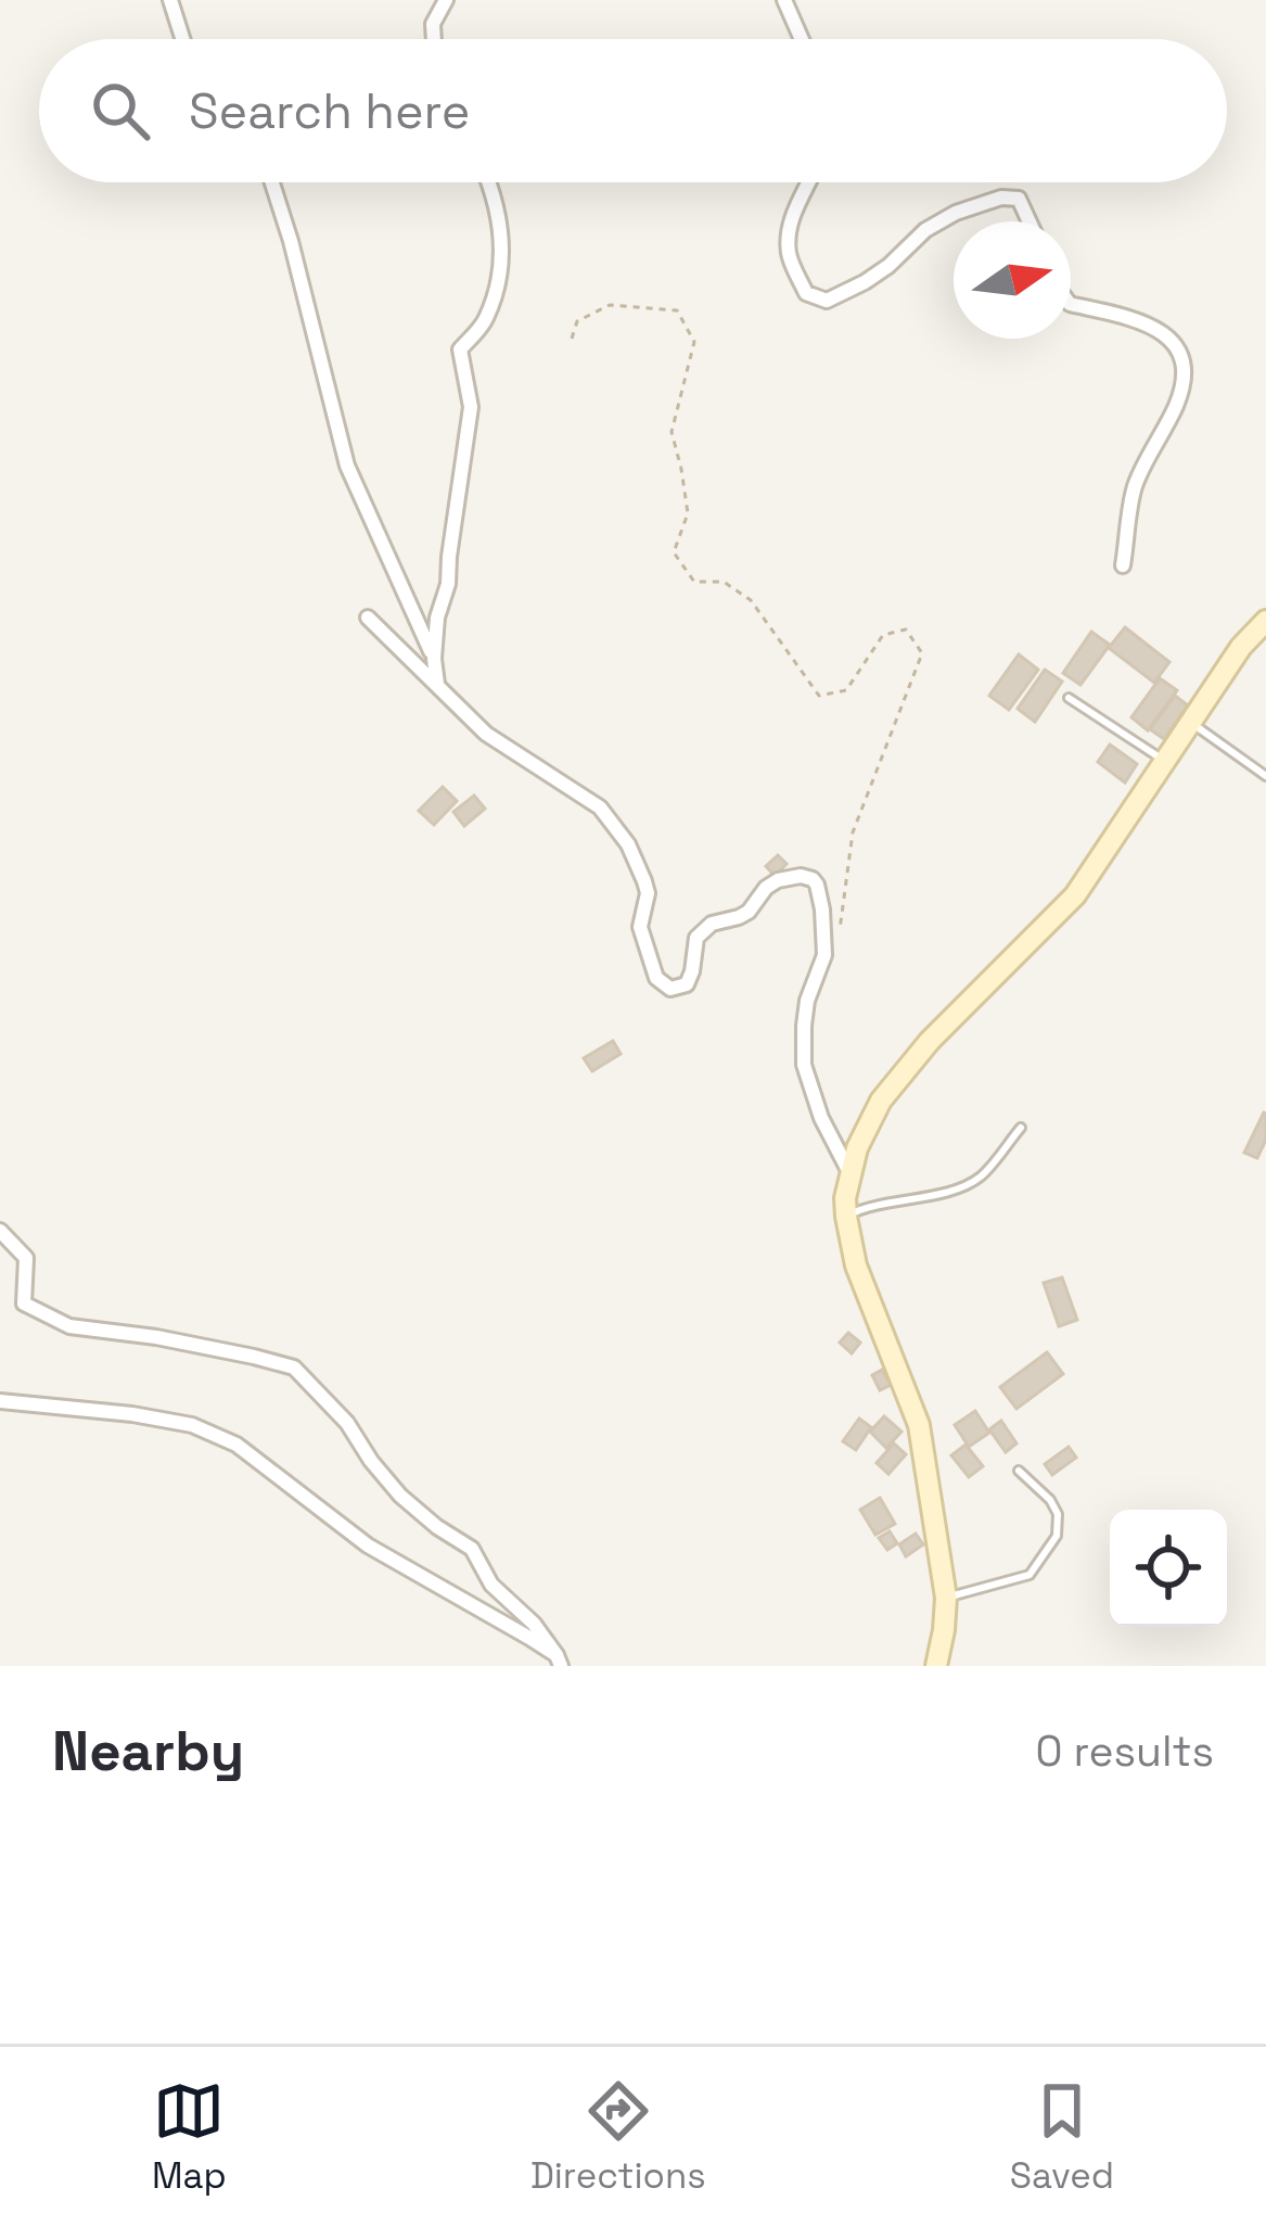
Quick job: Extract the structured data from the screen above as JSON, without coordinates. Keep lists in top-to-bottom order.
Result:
{
  "north": "right",
  "page": {
    "search": "Search here",
    "heading": ["Nearby", "0 results"],
    "nav": ["Map", "Directions", "Saved"]
  }
}
